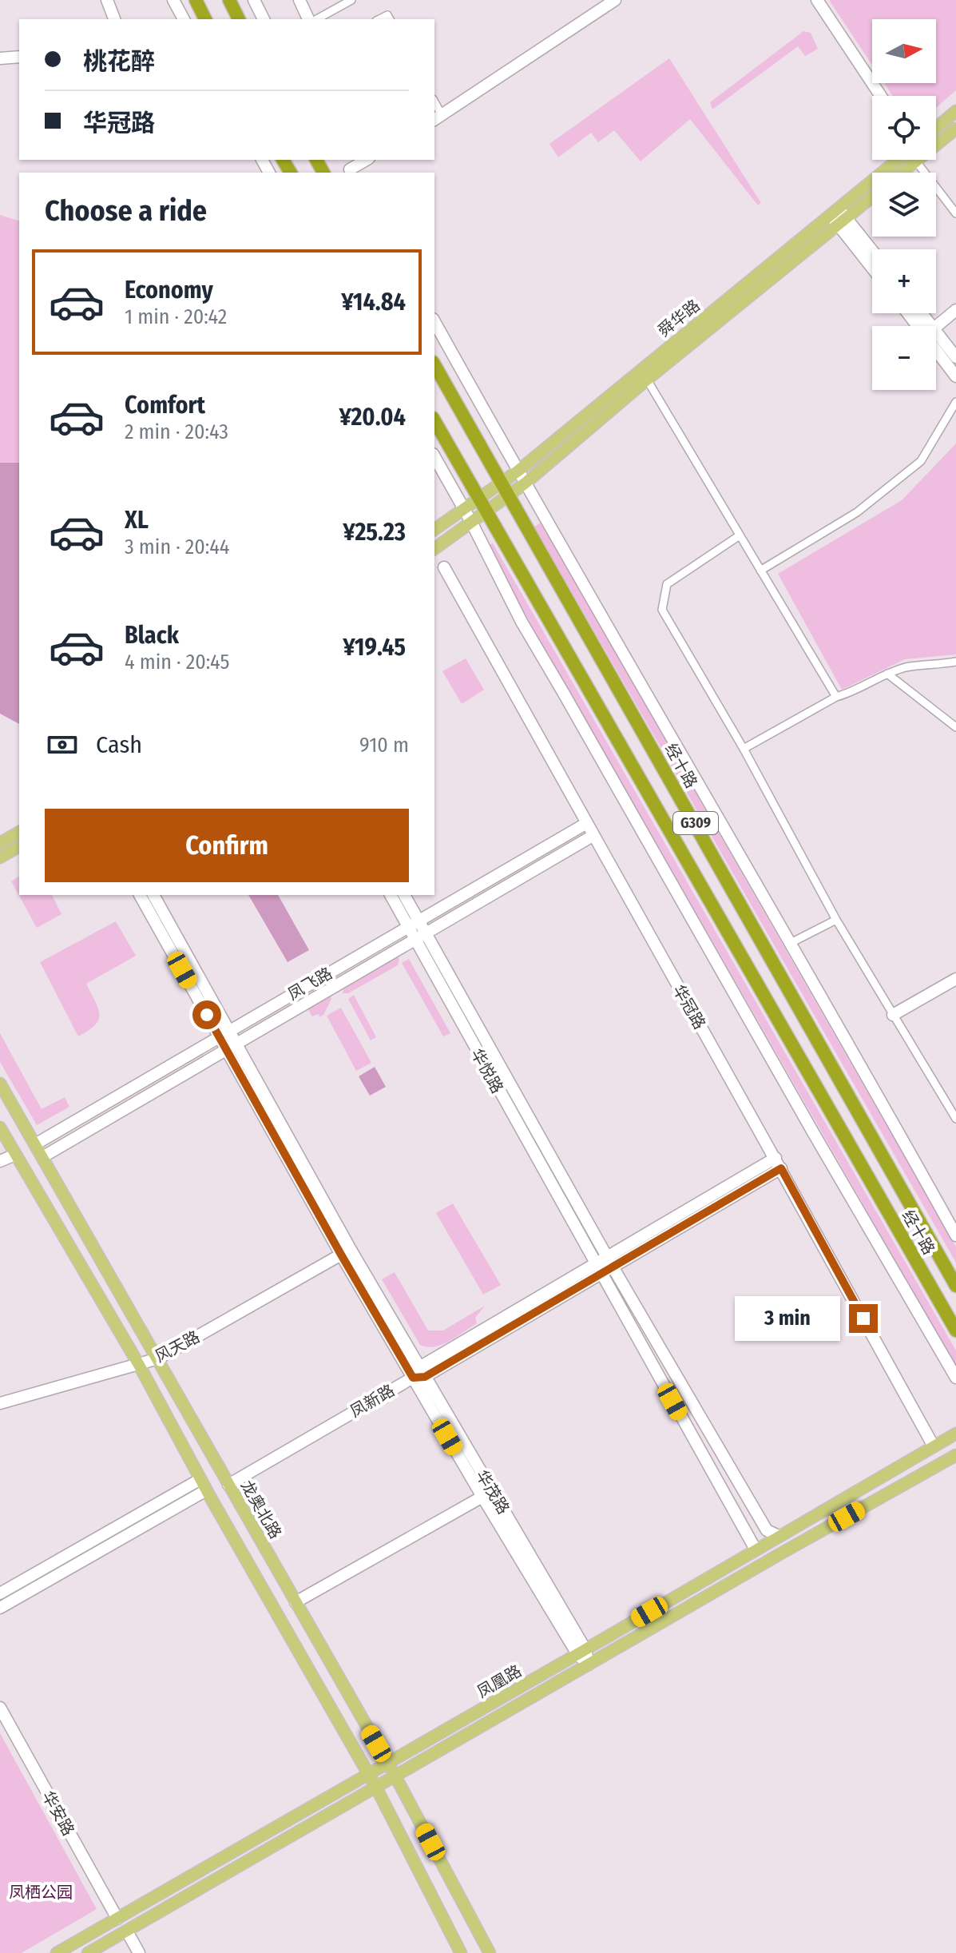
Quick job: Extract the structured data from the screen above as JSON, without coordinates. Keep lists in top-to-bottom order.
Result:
{
  "streets": {
    "highway": ["经十路", "G309"],
    "main road": ["舜华路", "龙奥北路", "凤凰路"],
    "street": [
      "凤飞路",
      "华冠路",
      "华悦路",
      "风天路",
      "凤新路",
      "华茂路",
      "华安路"
    ]
  },
  "crossings": [
    ["舜华路", "经十路"],
    ["凤飞路", "华冠路"],
    ["凤飞路", "华悦路"],
    ["凤飞路", "华茂路"],
    ["凤飞路", "龙奥北路"],
    ["华冠路", "凤新路"],
    ["华冠路", "凤凰路"],
    ["华悦路", "凤新路"],
    ["华悦路", "凤凰路"],
    ["风天路", "龙奥北路"],
    ["凤新路", "华茂路"],
    ["凤新路", "龙奥北路"],
    ["华茂路", "凤凰路"],
    ["龙奥北路", "凤凰路"],
    ["凤凰路", "华安路"]
  ],
  "parks": ["凤栖公园"],
  "north": "right",
  "page": {
    "map_buttons": ["+", "−"],
    "banner": ["桃花醉", "华冠路"],
    "heading": "Choose a ride",
    "list": [
      {
        "name": "Economy",
        "note": "1 min · 20:42",
        "value": "¥14.84"
      },
      {
        "name": "Comfort",
        "note": "2 min · 20:43",
        "value": "¥20.04"
      },
      {
        "name": "XL",
        "note": "3 min · 20:44",
        "value": "¥25.23"
      },
      {
        "name": "Black",
        "note": "4 min · 20:45",
        "value": "¥19.45"
      }
    ],
    "pay": ["Cash", "910 m"],
    "buttons": "Confirm",
    "bubble": "3 min"
  }
}
